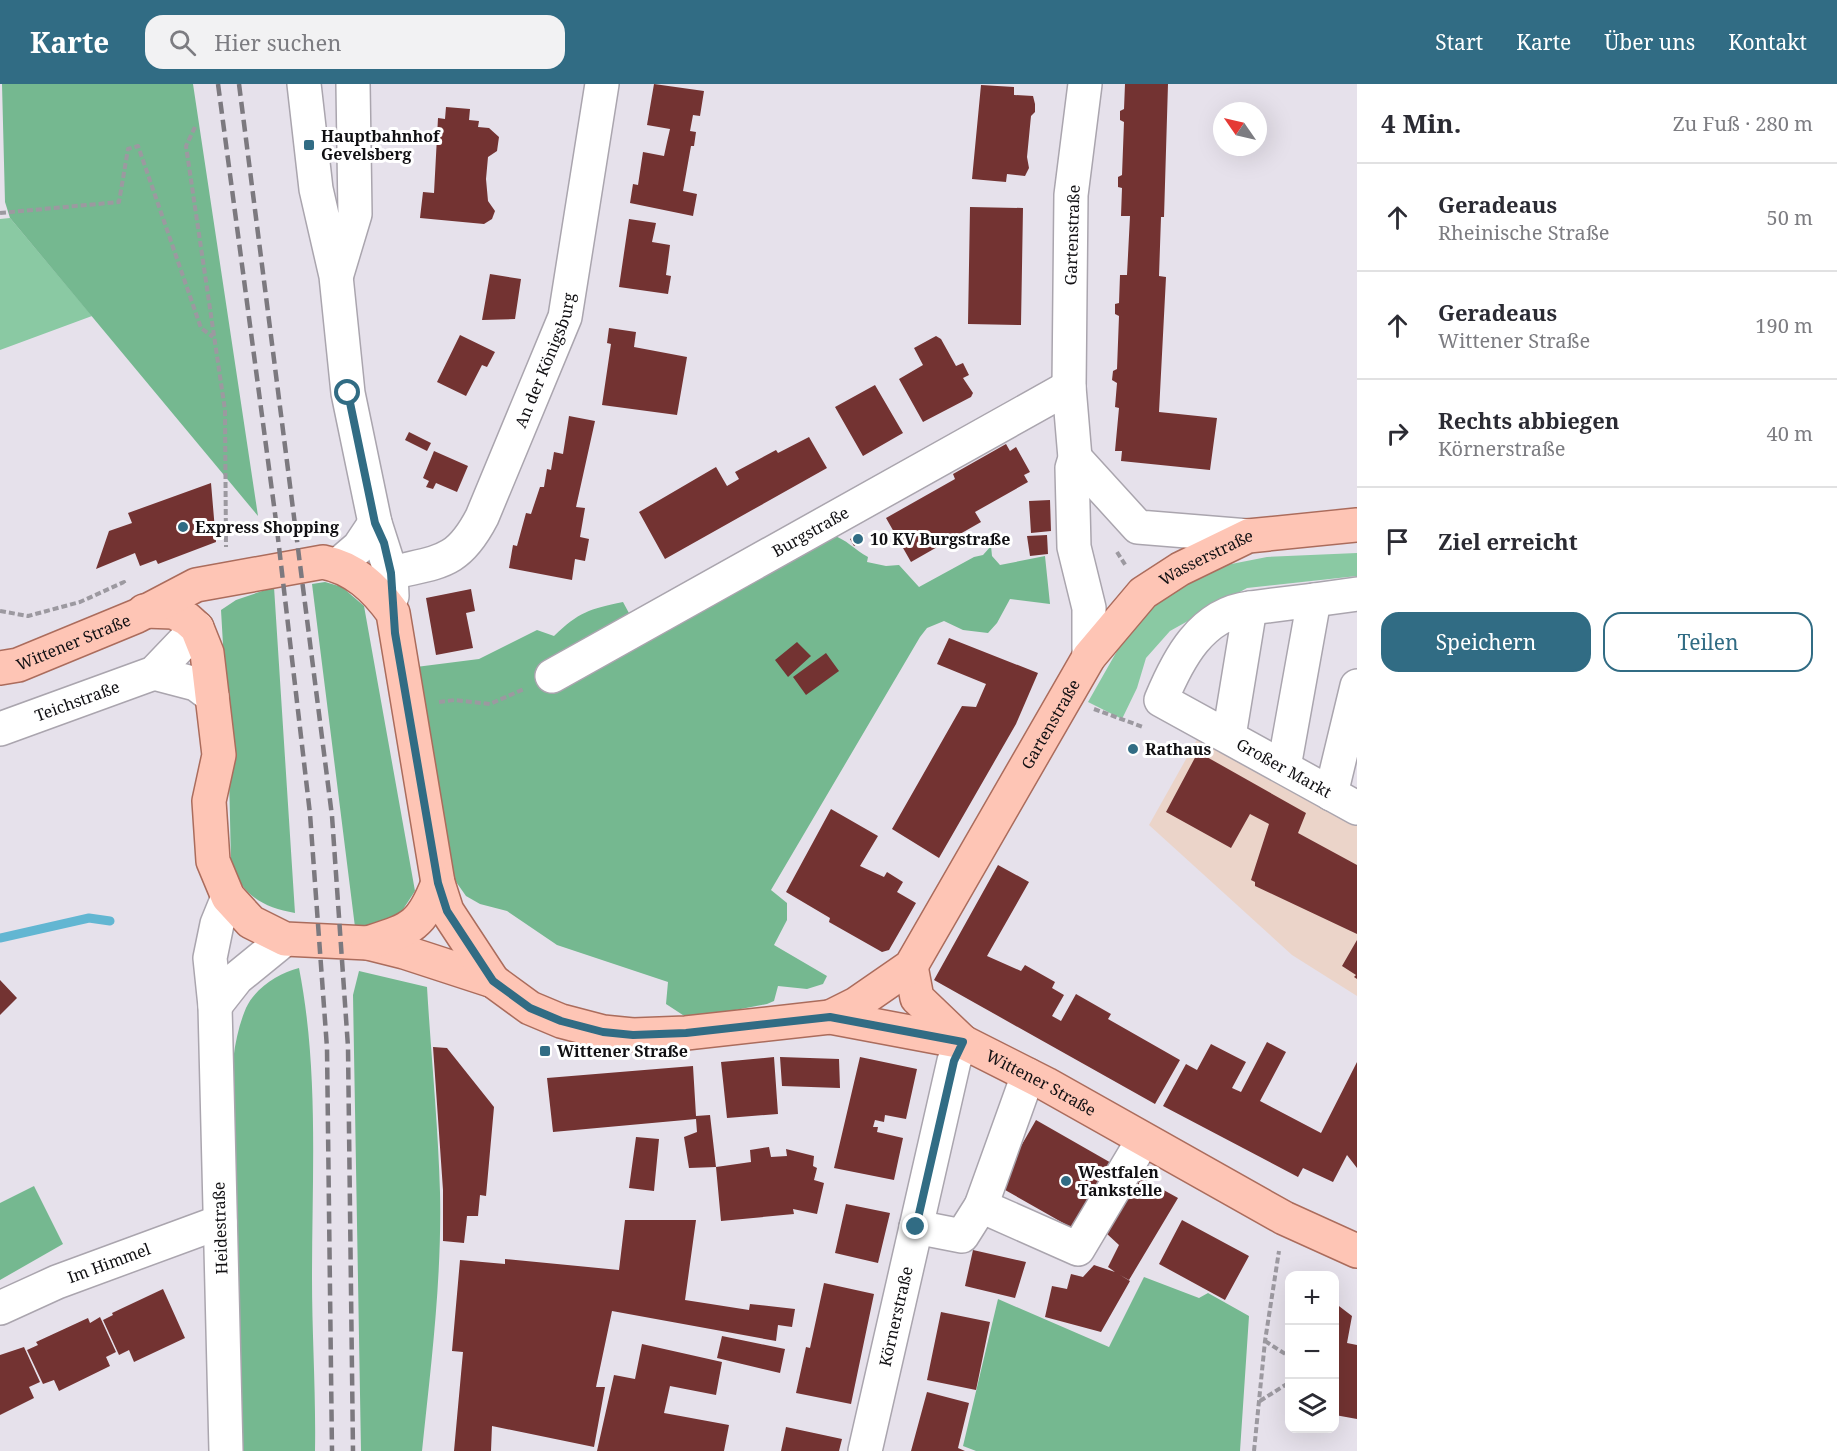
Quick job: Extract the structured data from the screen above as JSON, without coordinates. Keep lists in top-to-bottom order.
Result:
{
  "streets": {
    "main road": ["Gartenstraße", "Wasserstraße", "Wittener Straße"],
    "street": [
      "An der Königsburg",
      "Burgstraße",
      "Teichstraße",
      "Großer Markt",
      "Heidestraße",
      "Im Himmel",
      "Körnerstraße"
    ]
  },
  "crossings": [
    ["Gartenstraße", "Burgstraße"],
    ["Gartenstraße", "Wasserstraße"],
    ["Gartenstraße", "Wittener Straße"],
    ["Wittener Straße", "Teichstraße"],
    ["Wittener Straße", "Heidestraße"],
    ["Wittener Straße", "Körnerstraße"],
    ["Heidestraße", "Im Himmel"]
  ],
  "places": {
    "transit": ["Hauptbahnhof Gevelsberg", "Wittener Straße"],
    "other": [
      "Express Shopping",
      "10 KV Burgstraße",
      "Rathaus",
      "Westfalen Tankstelle"
    ]
  },
  "north": "top left",
  "page": {
    "header": "Karte",
    "search": "Hier suchen",
    "nav": [
      "Start",
      "Karte",
      "Über uns",
      "Kontakt"
    ],
    "heading": ["4 Min.", "Zu Fuß · 280 m"],
    "list": [
      ["Geradeaus", "Rheinische Straße", "50 m"],
      ["Geradeaus", "Wittener Straße", "190 m"],
      ["Rechts abbiegen", "Körnerstraße", "40 m"],
      "Ziel erreicht"
    ],
    "buttons": ["Speichern", "Teilen"],
    "map_buttons": ["+", "−"]
  }
}
